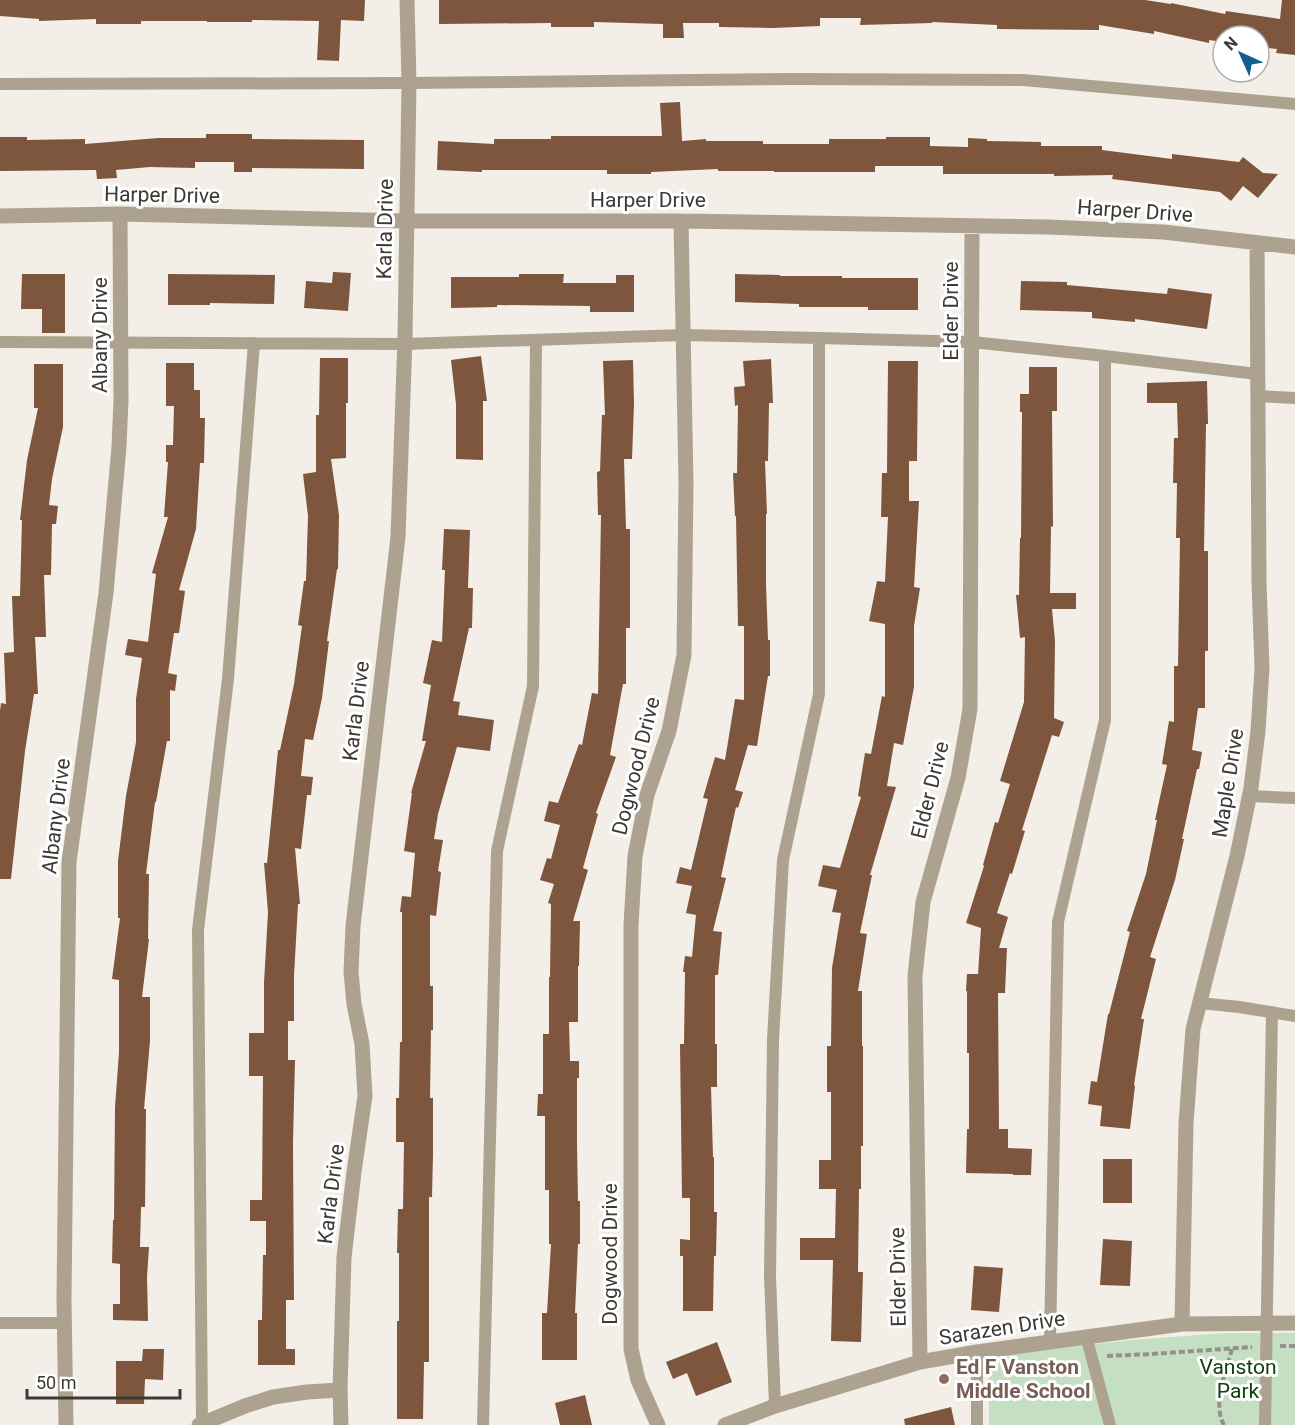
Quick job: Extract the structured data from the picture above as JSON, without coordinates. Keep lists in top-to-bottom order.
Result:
{
  "streets": {
    "street": [
      "Harper Drive",
      "Karla Drive",
      "Elder Drive",
      "Albany Drive",
      "Dogwood Drive",
      "Maple Drive",
      "Sarazen Drive"
    ]
  },
  "crossings": [
    ["Harper Drive", "Karla Drive"],
    ["Harper Drive", "Elder Drive"],
    ["Harper Drive", "Albany Drive"],
    ["Harper Drive", "Dogwood Drive"],
    ["Harper Drive", "Maple Drive"],
    ["Elder Drive", "Sarazen Drive"],
    ["Maple Drive", "Sarazen Drive"]
  ],
  "parks": ["Vanston Park"],
  "places": ["Ed F Vanston Middle School"],
  "scale_bar": "50 m",
  "north": "top left"
}
